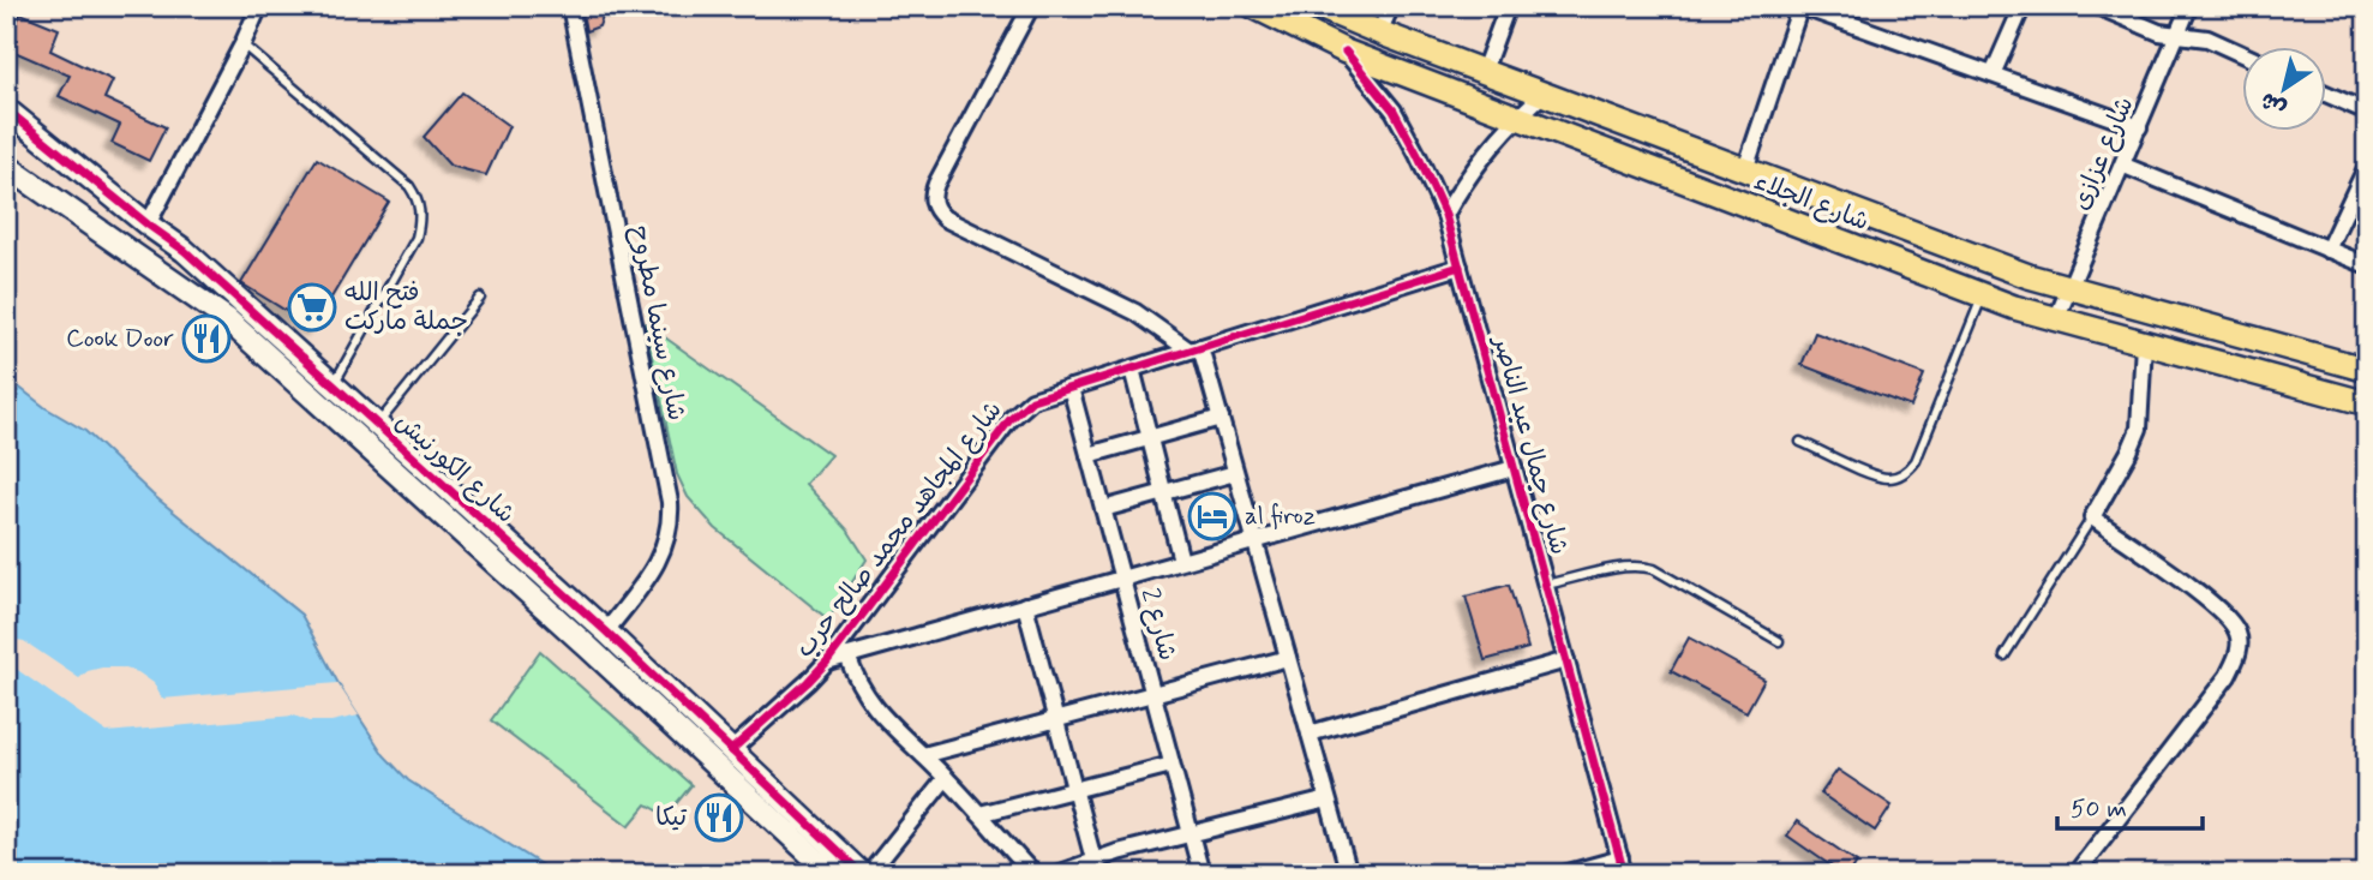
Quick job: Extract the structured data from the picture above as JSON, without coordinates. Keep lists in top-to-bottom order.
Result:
{
  "streets": {
    "main road": ["شارع الجلاء"],
    "street": [
      "شارع عزازى",
      "شارع سينما مطروح",
      "شارع جمال عبد الناصر",
      "شارع الكورنيش",
      "شارع المجاهد محمد صالح حرب",
      "شارع 2"
    ]
  },
  "crossings": [
    ["شارع عزازى", "شارع الجلاء"],
    ["شارع الجلاء", "شارع جمال عبد الناصر"],
    ["شارع سينما مطروح", "شارع الكورنيش"],
    ["شارع جمال عبد الناصر", "شارع المجاهد محمد صالح حرب"],
    ["شارع الكورنيش", "شارع المجاهد محمد صالح حرب"],
    ["شارع المجاهد محمد صالح حرب", "شارع 2"]
  ],
  "places": {
    "supermarket": ["فتح الله جملة ماركت"],
    "restaurant": ["Cook Door", "تيكا"],
    "hotel": ["al firoz"]
  },
  "scale_bar": "50 m",
  "north": "bottom left"
}
